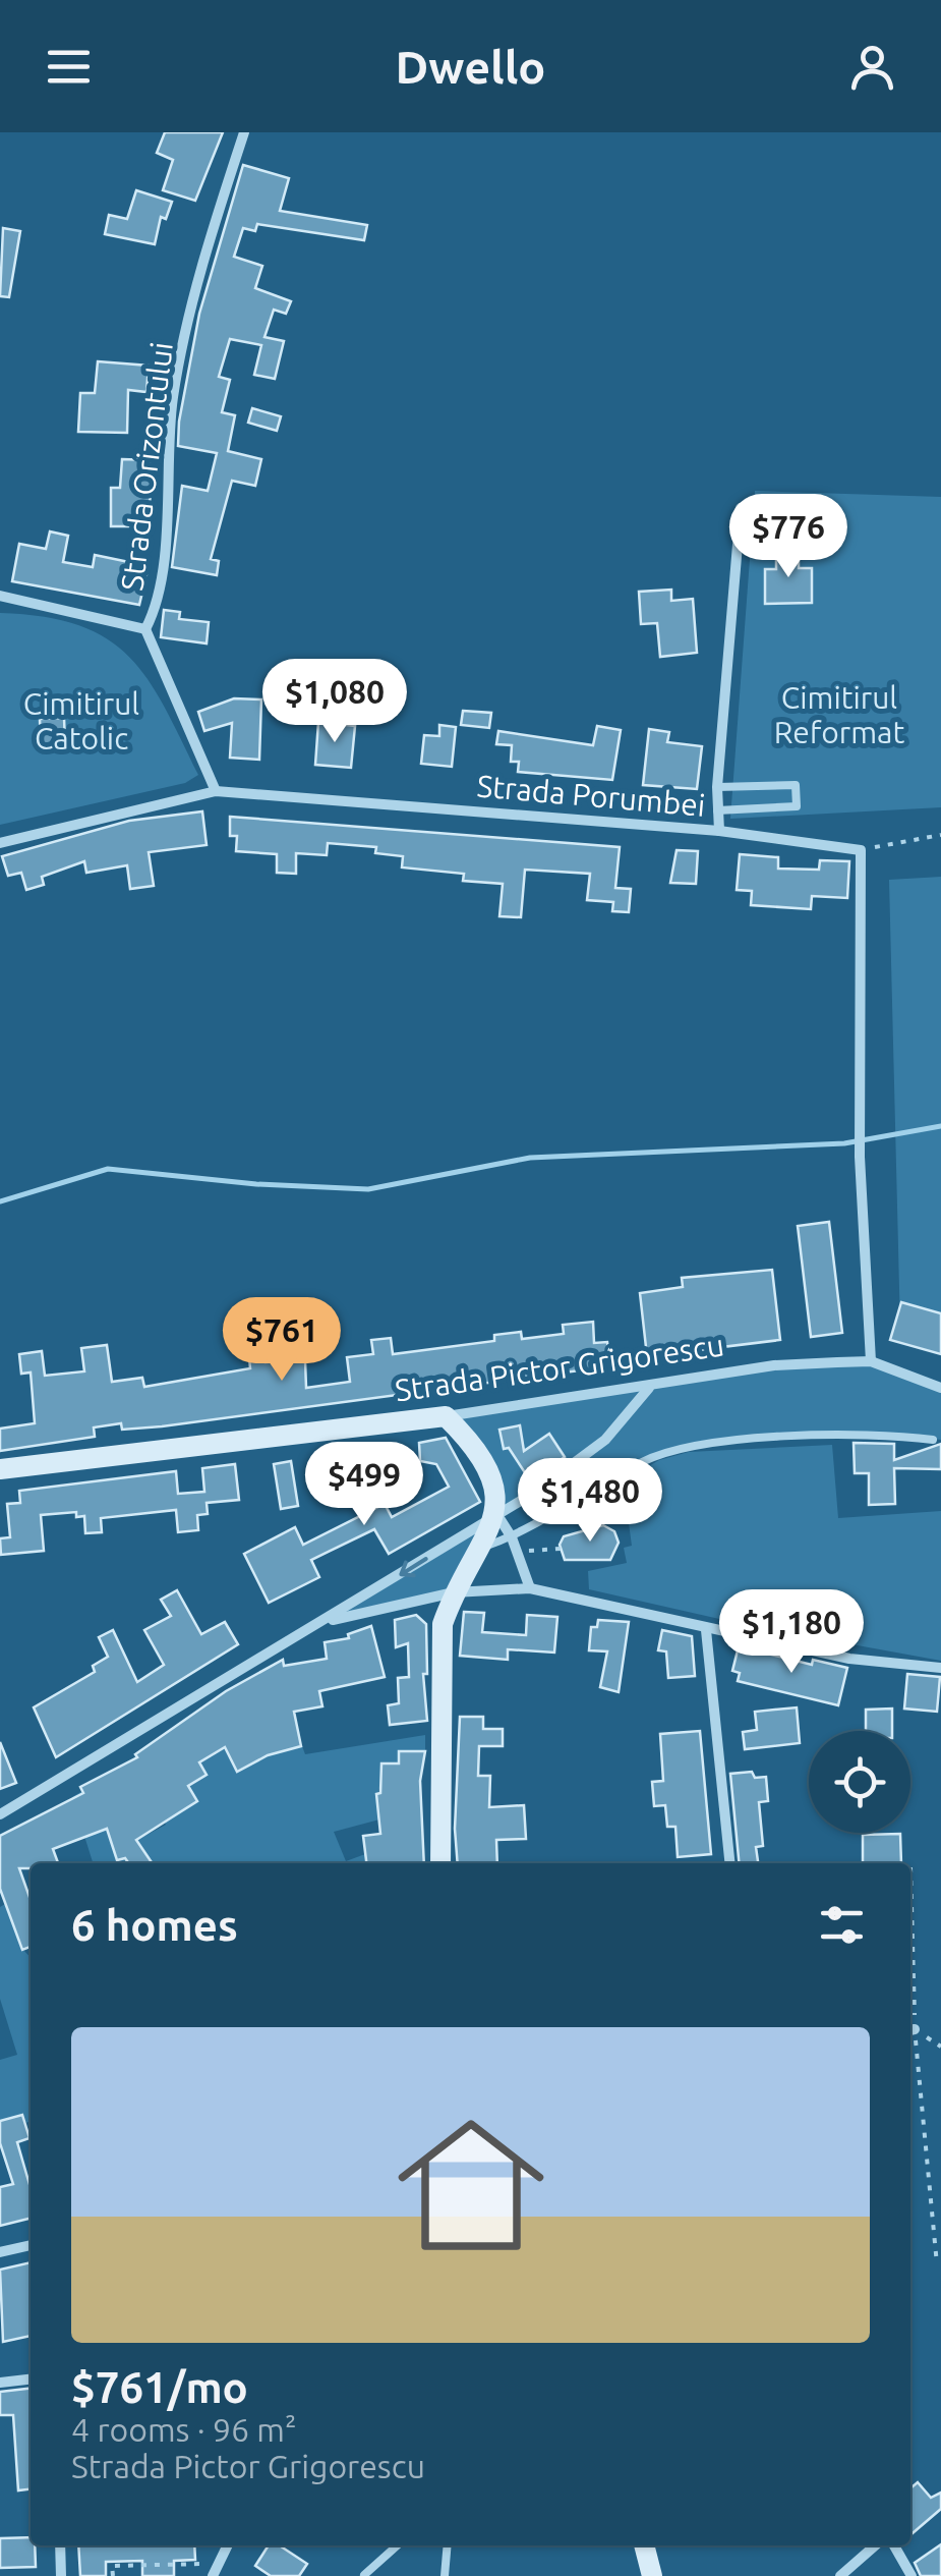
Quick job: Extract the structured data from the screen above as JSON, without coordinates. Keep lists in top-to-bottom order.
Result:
{
  "streets": {
    "street": ["Strada Orizontului", "Strada Porumbei", "Strada Pictor Grigorescu"]
  },
  "parks": ["Cimitirul Reformat", "Cimitirul Catolic"],
  "page": {
    "header": "Dwello",
    "price": [
      "$776",
      "$1,080",
      "$761",
      "$499",
      "$1,480",
      "$1,180"
    ],
    "heading": "6 homes",
    "list": [
      {
        "name": "$761/mo",
        "note": "4 rooms · 96 m² · Strada Pictor Grigorescu"
      }
    ]
  }
}
